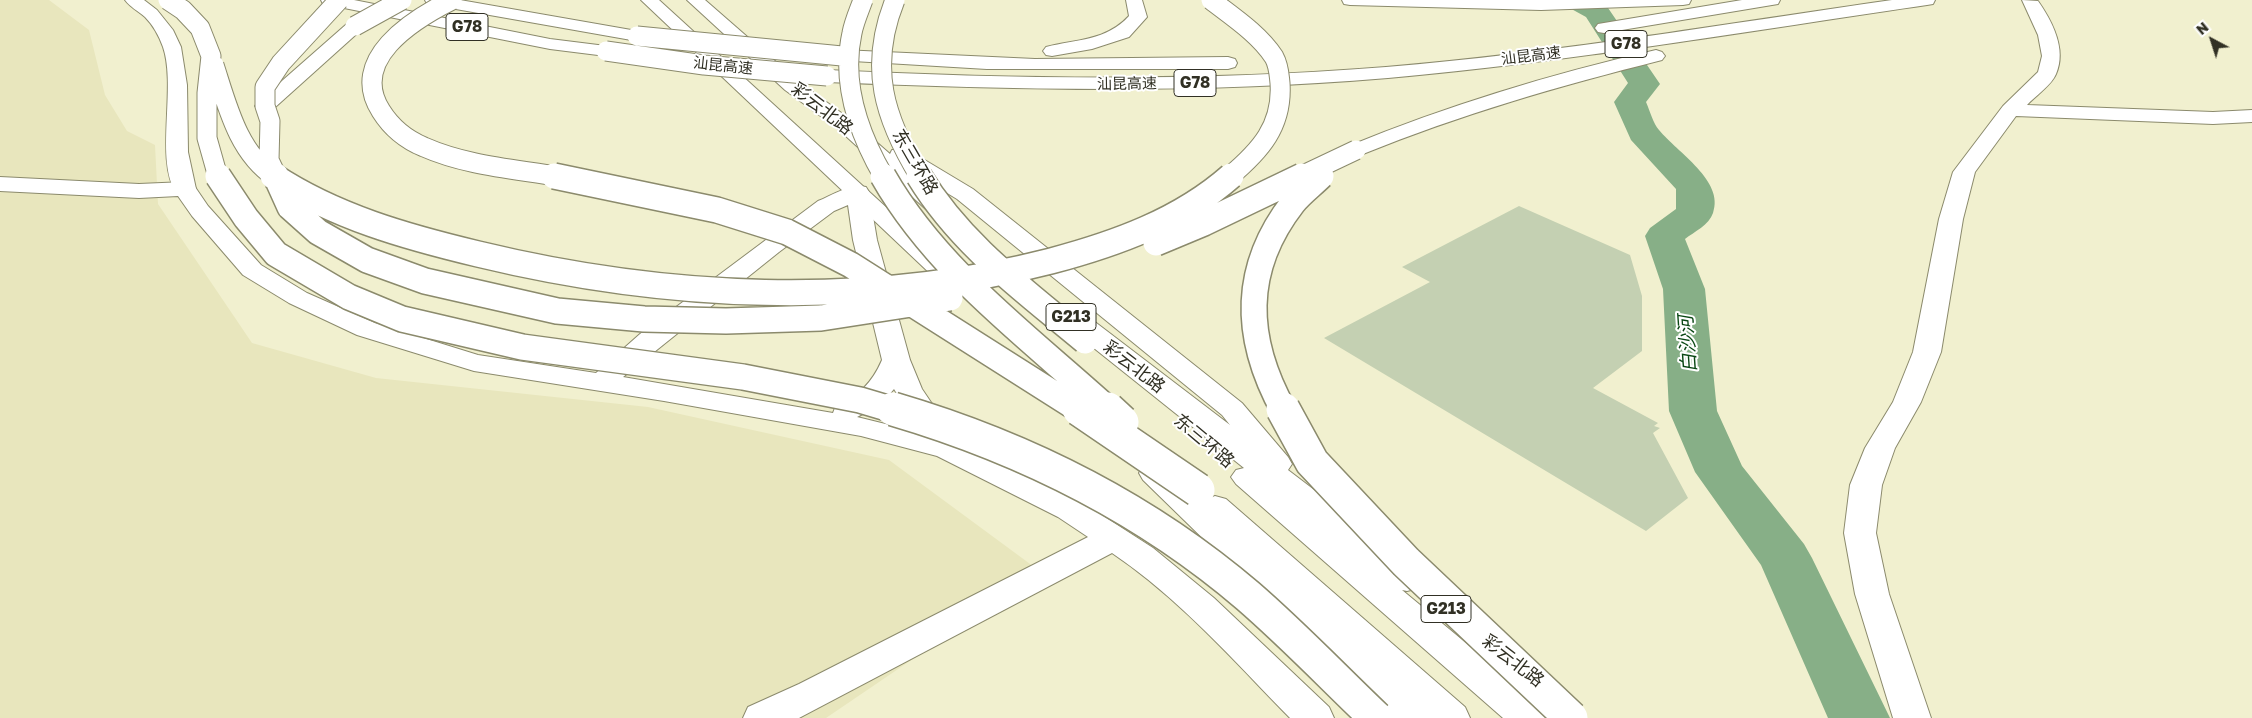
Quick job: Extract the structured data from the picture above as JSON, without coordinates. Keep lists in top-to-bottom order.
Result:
{
  "streets": {
    "main road": [
      "G78",
      "汕昆高速",
      "彩云北路",
      "东三环路",
      "G213"
    ]
  },
  "water": ["白沙河"],
  "north": "top left"
}
